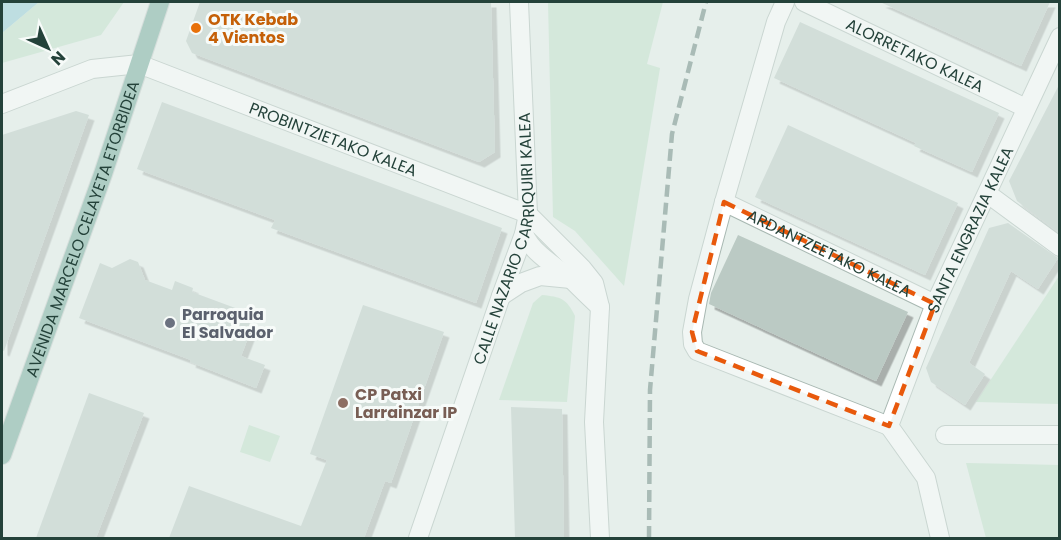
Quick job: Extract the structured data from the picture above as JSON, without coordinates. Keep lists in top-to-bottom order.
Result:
{
  "streets": {
    "main road": ["AVENIDA MARCELO CELAYETA ETORBIDEA"],
    "street": [
      "ALORRETAKO KALEA",
      "PROBINTZIETAKO KALEA",
      "SANTA ENGRAZIA KALEA",
      "CALLE NAZARIO CARRIQUIRI KALEA",
      "ARDANTZEETAKO KALEA"
    ]
  },
  "crossings": [
    ["ALORRETAKO KALEA", "SANTA ENGRAZIA KALEA"],
    ["PROBINTZIETAKO KALEA", "AVENIDA MARCELO CELAYETA ETORBIDEA"],
    ["PROBINTZIETAKO KALEA", "CALLE NAZARIO CARRIQUIRI KALEA"],
    ["SANTA ENGRAZIA KALEA", "ARDANTZEETAKO KALEA"]
  ],
  "places": ["OTK Kebab 4 Vientos", "Parroquia El Salvador", "CP Patxi Larrainzar IP"],
  "north": "bottom right"
}
